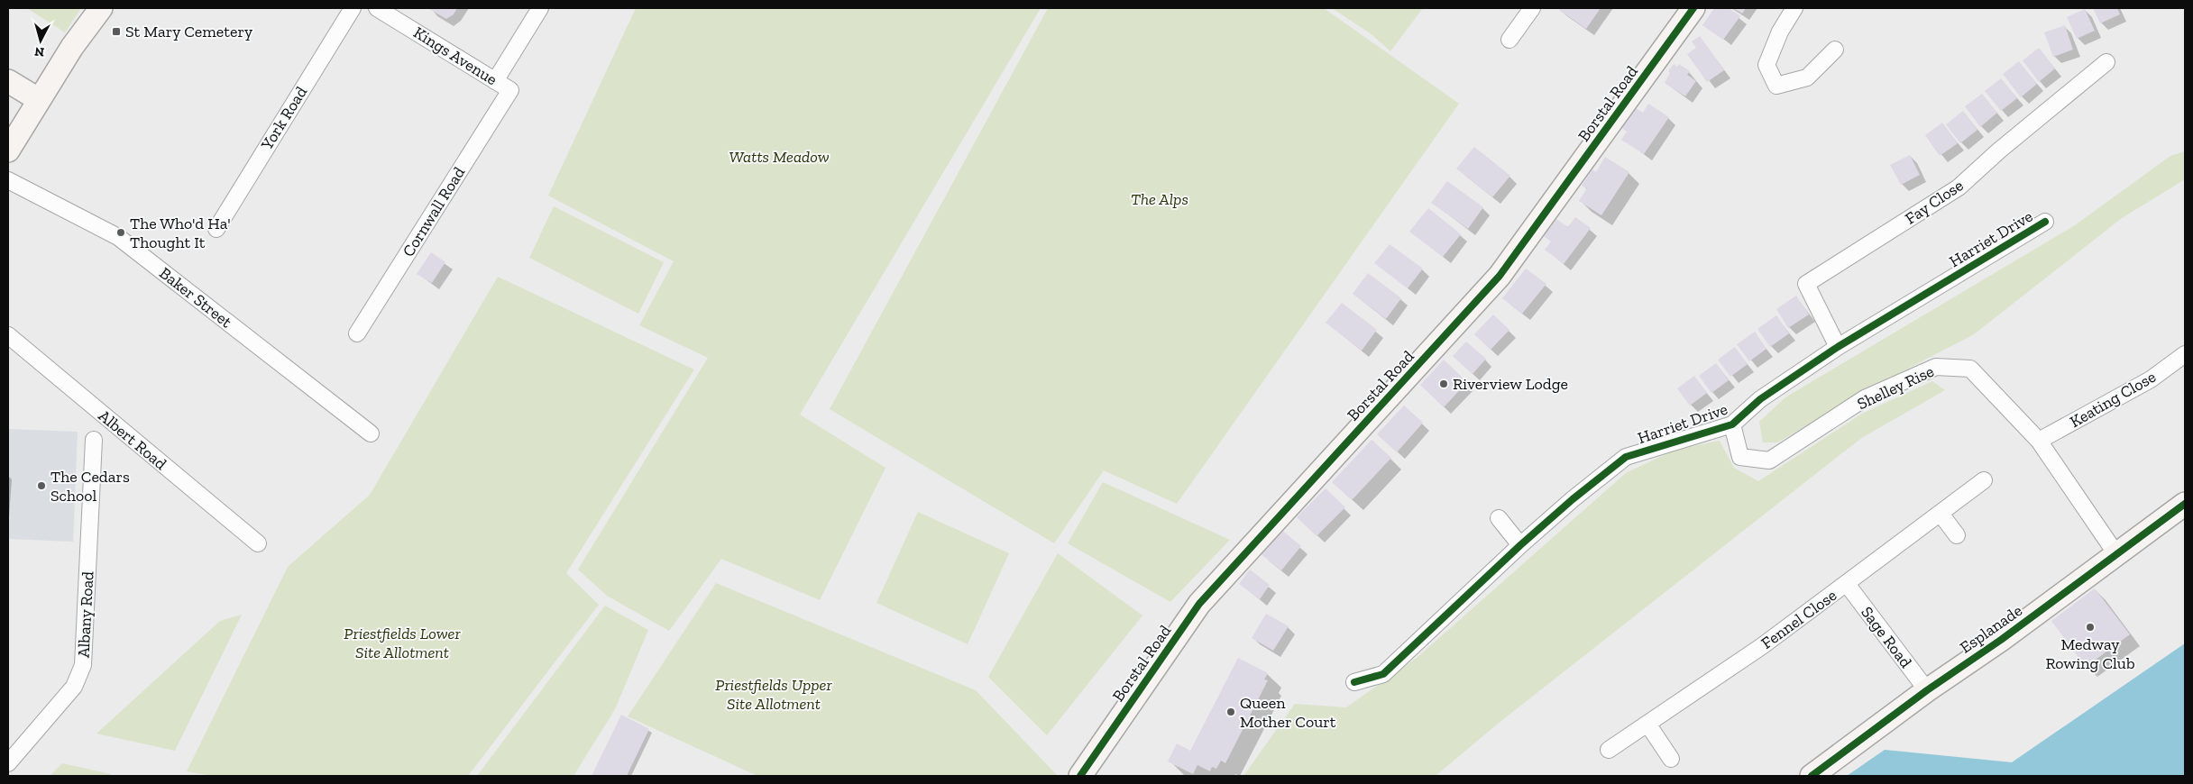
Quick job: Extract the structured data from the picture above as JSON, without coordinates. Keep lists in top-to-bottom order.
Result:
{
  "streets": {
    "street": [
      "Kings Avenue",
      "Borstal Road",
      "York Road",
      "Fay Close",
      "Cornwall Road",
      "Harriet Drive",
      "Baker Street",
      "Shelley Rise",
      "Keating Close",
      "Albert Road",
      "Albany Road",
      "Fennel Close",
      "Esplanade",
      "Sage Road"
    ]
  },
  "crossings": [
    ["Kings Avenue", "Cornwall Road"],
    ["Fay Close", "Harriet Drive"],
    ["Harriet Drive", "Shelley Rise"],
    ["Shelley Rise", "Keating Close"],
    ["Shelley Rise", "Esplanade"],
    ["Fennel Close", "Sage Road"],
    ["Esplanade", "Sage Road"]
  ],
  "parks": [
    "Watts Meadow",
    "The Alps",
    "Priestfields Lower Site Allotment",
    "Priestfields Upper Site Allotment"
  ],
  "places": {
    "transit": ["St Mary Cemetery"],
    "other": [
      "The Who'd Ha' Thought It",
      "Riverview Lodge",
      "The Cedars School",
      "Medway Rowing Club",
      "Queen Mother Court"
    ]
  },
  "north": "bottom"
}
